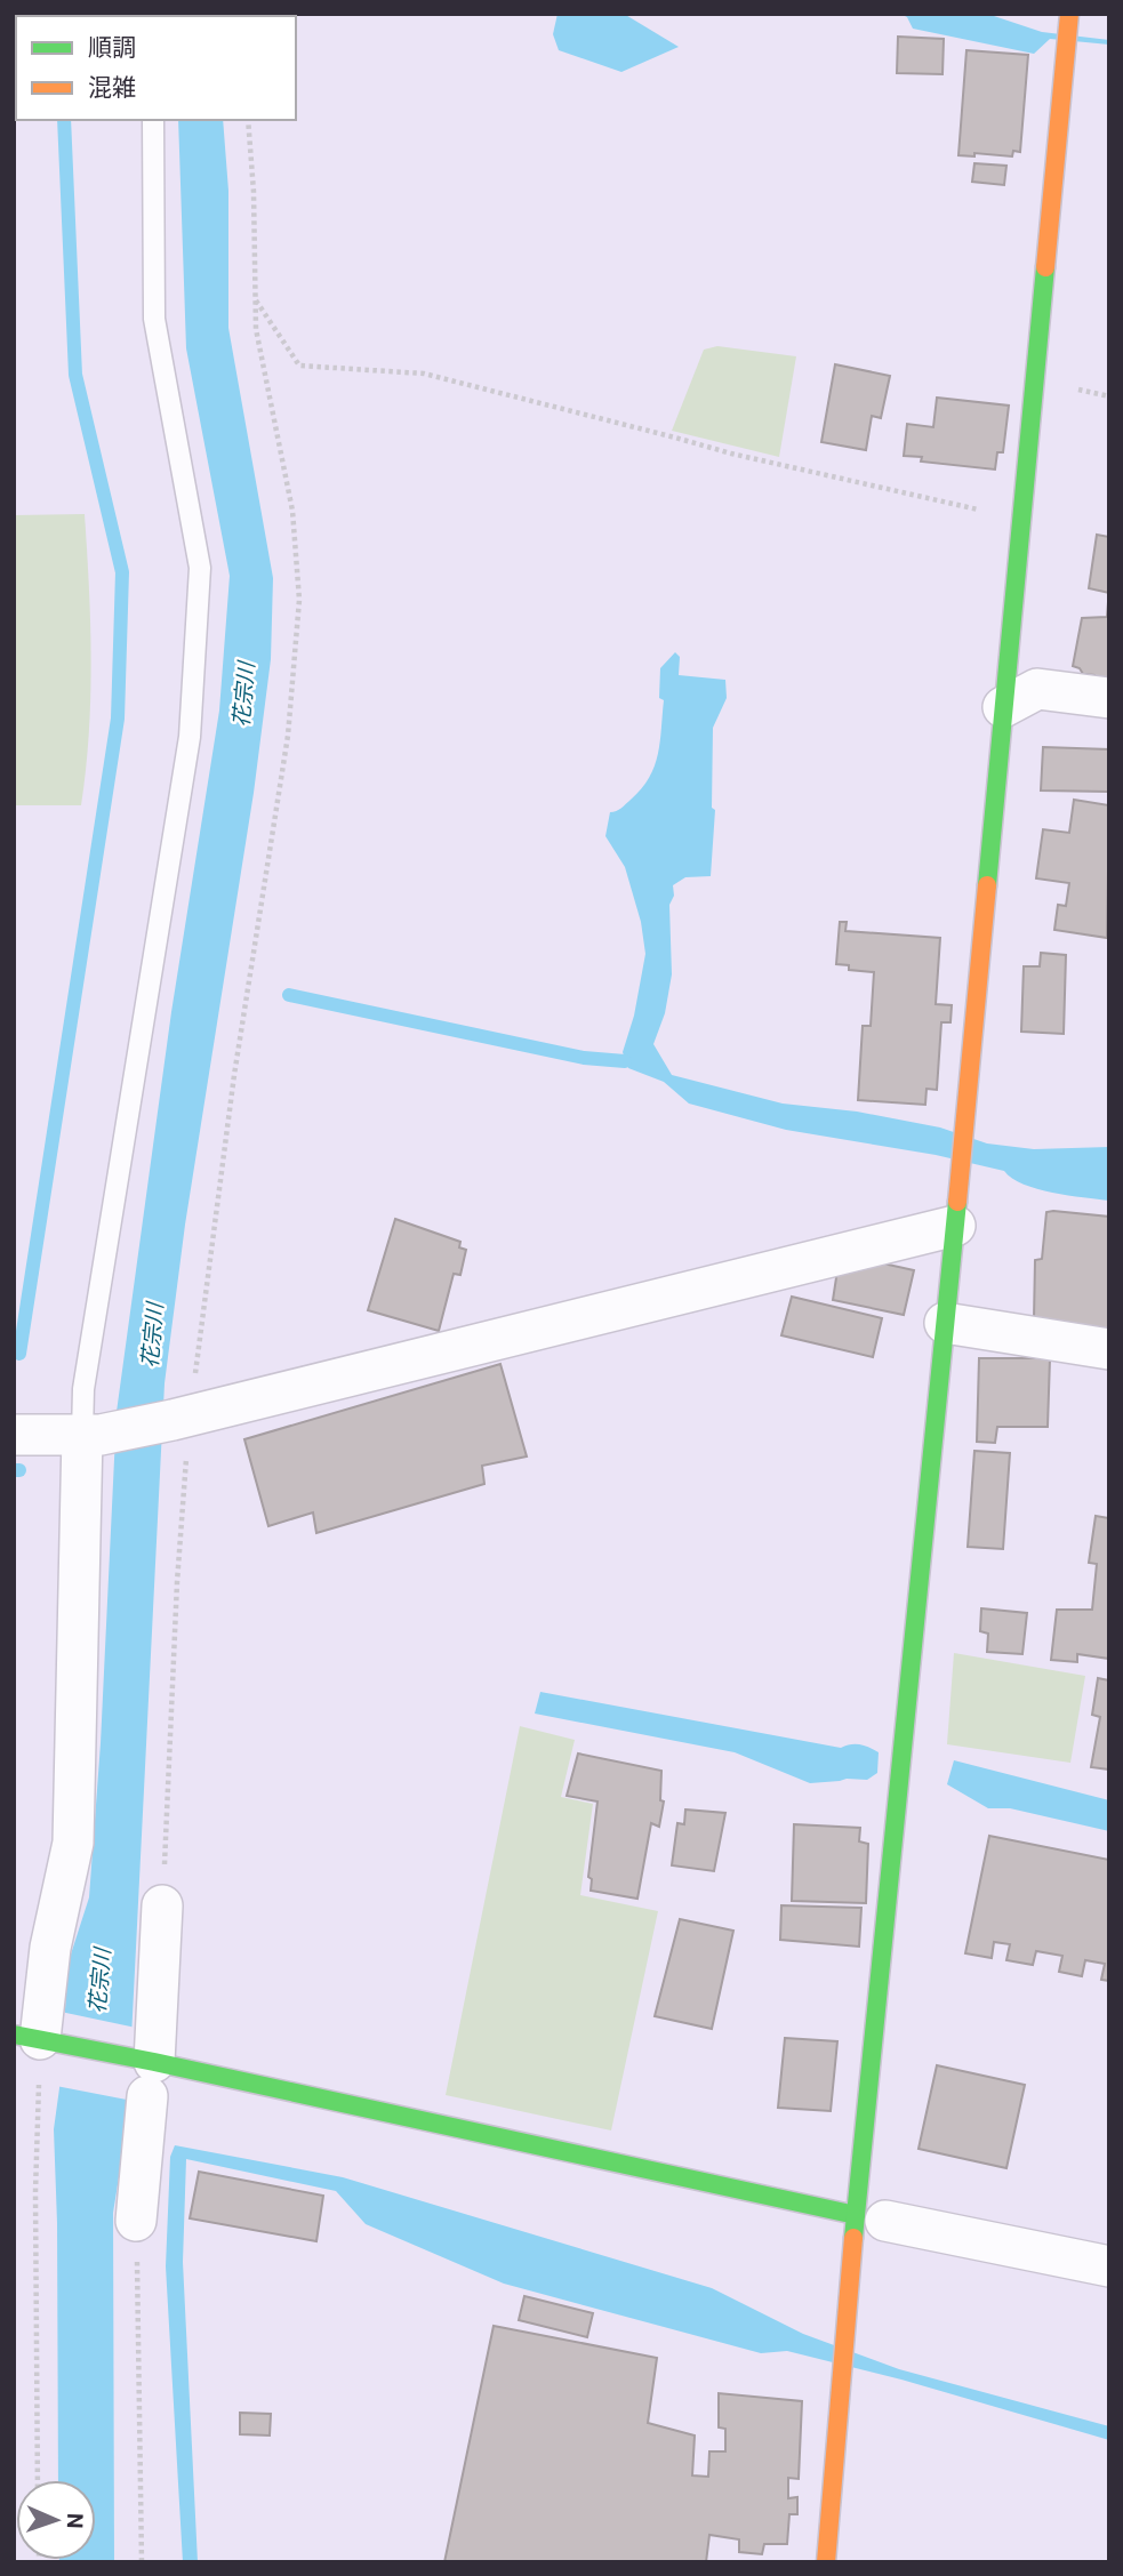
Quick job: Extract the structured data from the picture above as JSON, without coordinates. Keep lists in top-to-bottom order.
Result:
{
  "water": ["花宗川"],
  "legend": ["順調", "混雑"],
  "north": "right"
}
